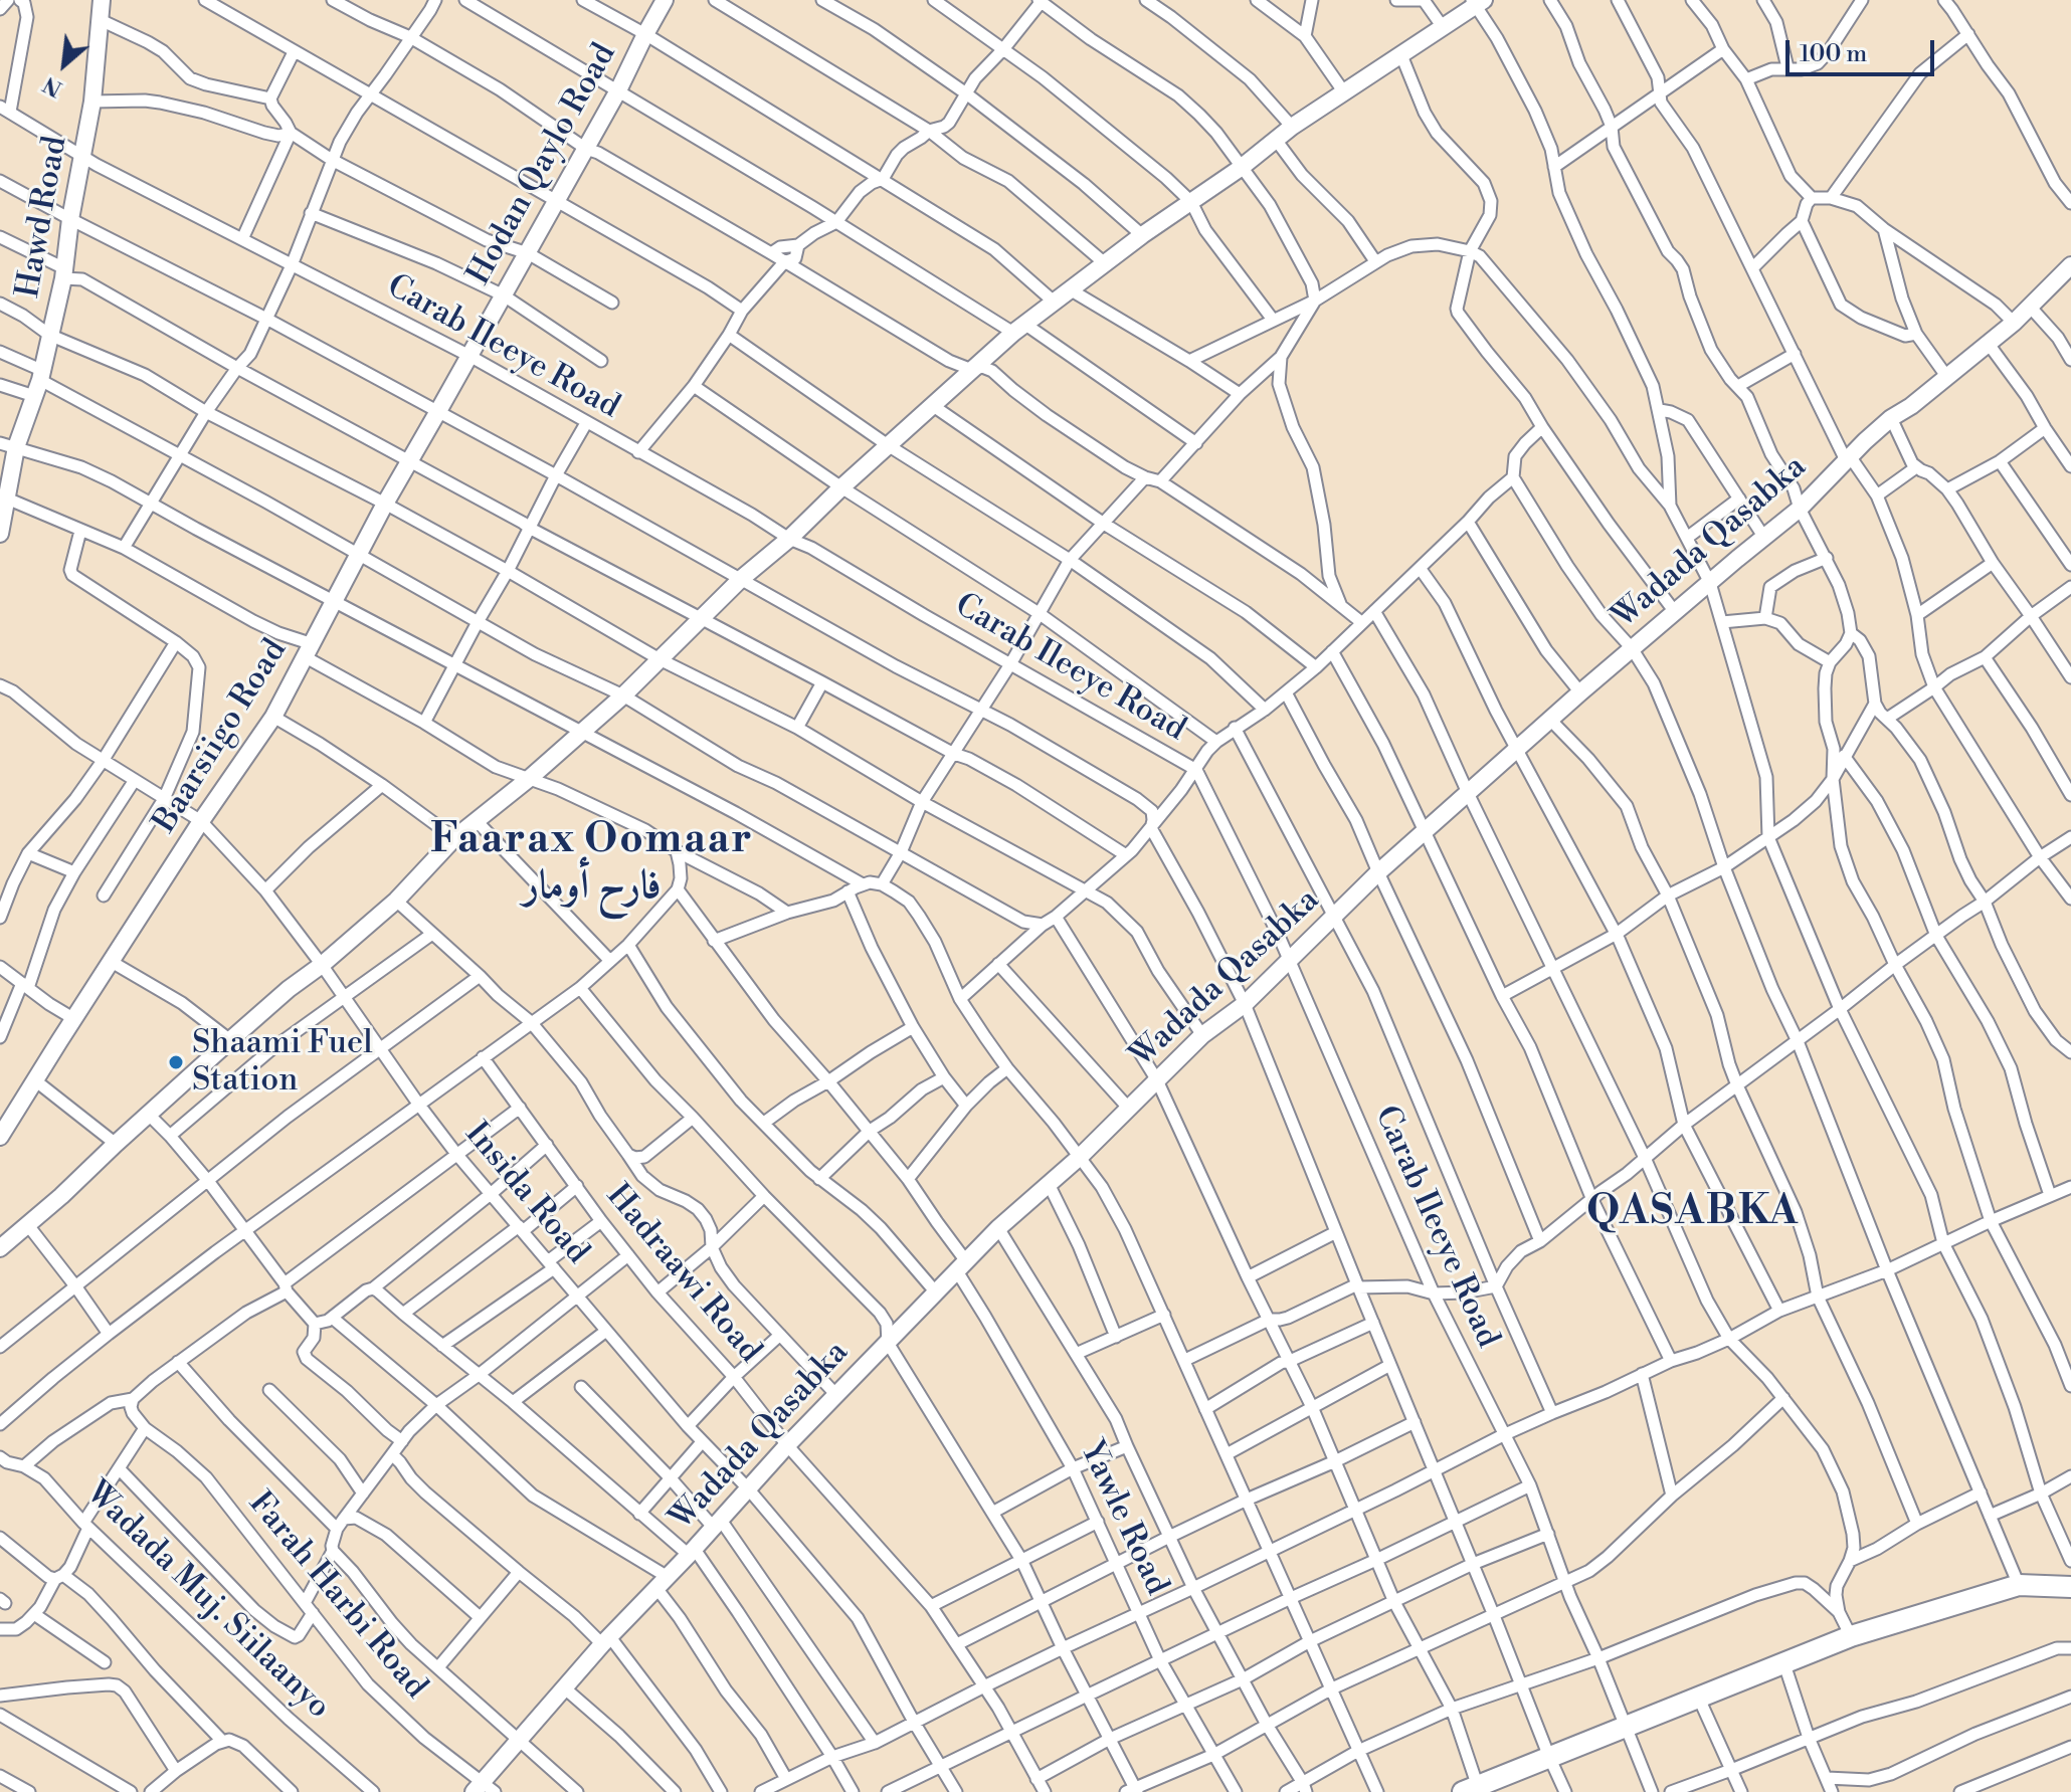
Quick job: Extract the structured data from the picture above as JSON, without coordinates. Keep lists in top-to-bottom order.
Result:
{
  "streets": {
    "street": [
      "Hodan Qaylo Road",
      "Hawd Road",
      "Carab Ileeye Road",
      "Wadada Qasabka",
      "Baarsiigo Road",
      "Insida Road",
      "Hadraawi Road",
      "Yawle Road",
      "Farah Harbi Road",
      "Wadada Muj. Siilaanyo"
    ]
  },
  "crossings": [
    ["Hodan Qaylo Road", "Carab Ileeye Road"],
    ["Hodan Qaylo Road", "Baarsiigo Road"],
    ["Hawd Road", "Carab Ileeye Road"],
    ["Carab Ileeye Road", "Wadada Qasabka"],
    ["Carab Ileeye Road", "Baarsiigo Road"],
    ["Wadada Qasabka", "Insida Road"],
    ["Wadada Qasabka", "Hadraawi Road"],
    ["Wadada Qasabka", "Yawle Road"],
    ["Wadada Qasabka", "Farah Harbi Road"],
    ["Baarsiigo Road", "Insida Road"]
  ],
  "districts": ["Faarax Oomaar فارح أومار", "QASABKA"],
  "places": ["Shaami Fuel Station"],
  "scale_bar": "100 m",
  "north": "bottom left"
}
